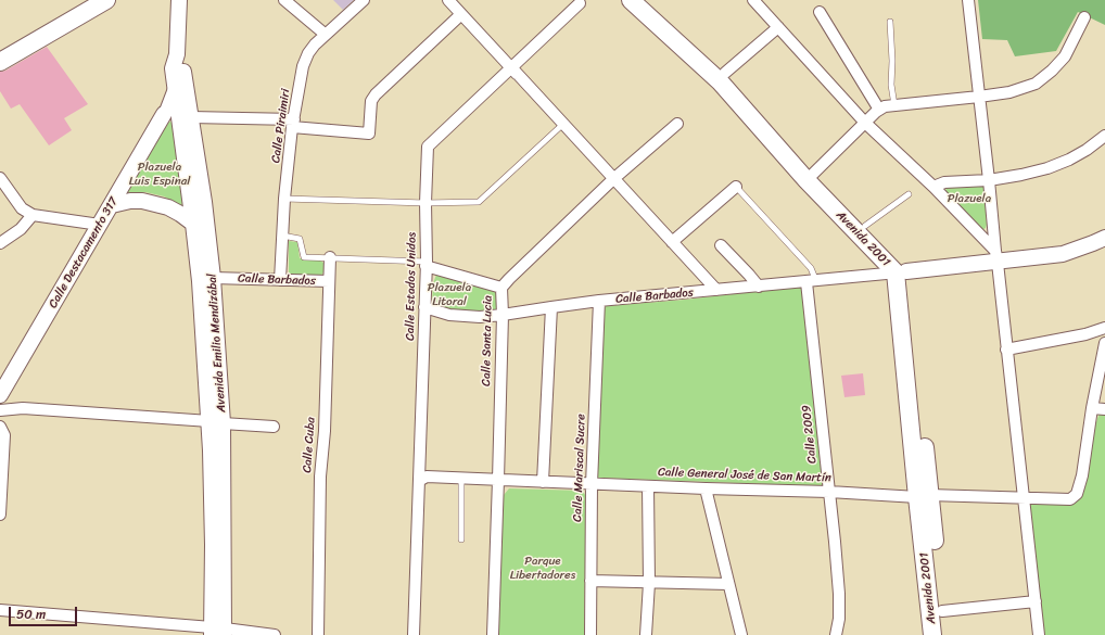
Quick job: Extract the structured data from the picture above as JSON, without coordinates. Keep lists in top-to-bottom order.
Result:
{
  "streets": {
    "main road": ["Avenida 2001", "Calle Destacamento 317", "Avenida Emilio Mendizábal"],
    "street": [
      "Calle Piraimiri",
      "Calle Barbados",
      "Calle Estados Unidos",
      "Calle Santa Lucia",
      "Calle 2009",
      "Calle Cuba",
      "Calle Mariscal Sucre",
      "Calle General José de San Martín"
    ]
  },
  "crossings": [
    ["Calle Piraimiri", "Calle Barbados"],
    ["Avenida 2001", "Calle Barbados"],
    ["Avenida 2001", "Calle General José de San Martín"],
    ["Calle Destacamento 317", "Avenida Emilio Mendizábal"],
    ["Calle Barbados", "Calle Estados Unidos"],
    ["Calle Barbados", "Calle Santa Lucia"],
    ["Calle Barbados", "Avenida Emilio Mendizábal"],
    ["Calle Barbados", "Calle 2009"],
    ["Calle Barbados", "Calle Cuba"],
    ["Calle Barbados", "Calle Mariscal Sucre"],
    ["Calle Estados Unidos", "Calle General José de San Martín"],
    ["Calle Santa Lucia", "Calle General José de San Martín"],
    ["Calle 2009", "Calle General José de San Martín"],
    ["Calle Mariscal Sucre", "Calle General José de San Martín"]
  ],
  "parks": [
    "Plazuela Luis Espinal",
    "Plazuela",
    "Plazuela Litoral",
    "Parque Libertadores"
  ],
  "scale_bar": "50 m"
}
